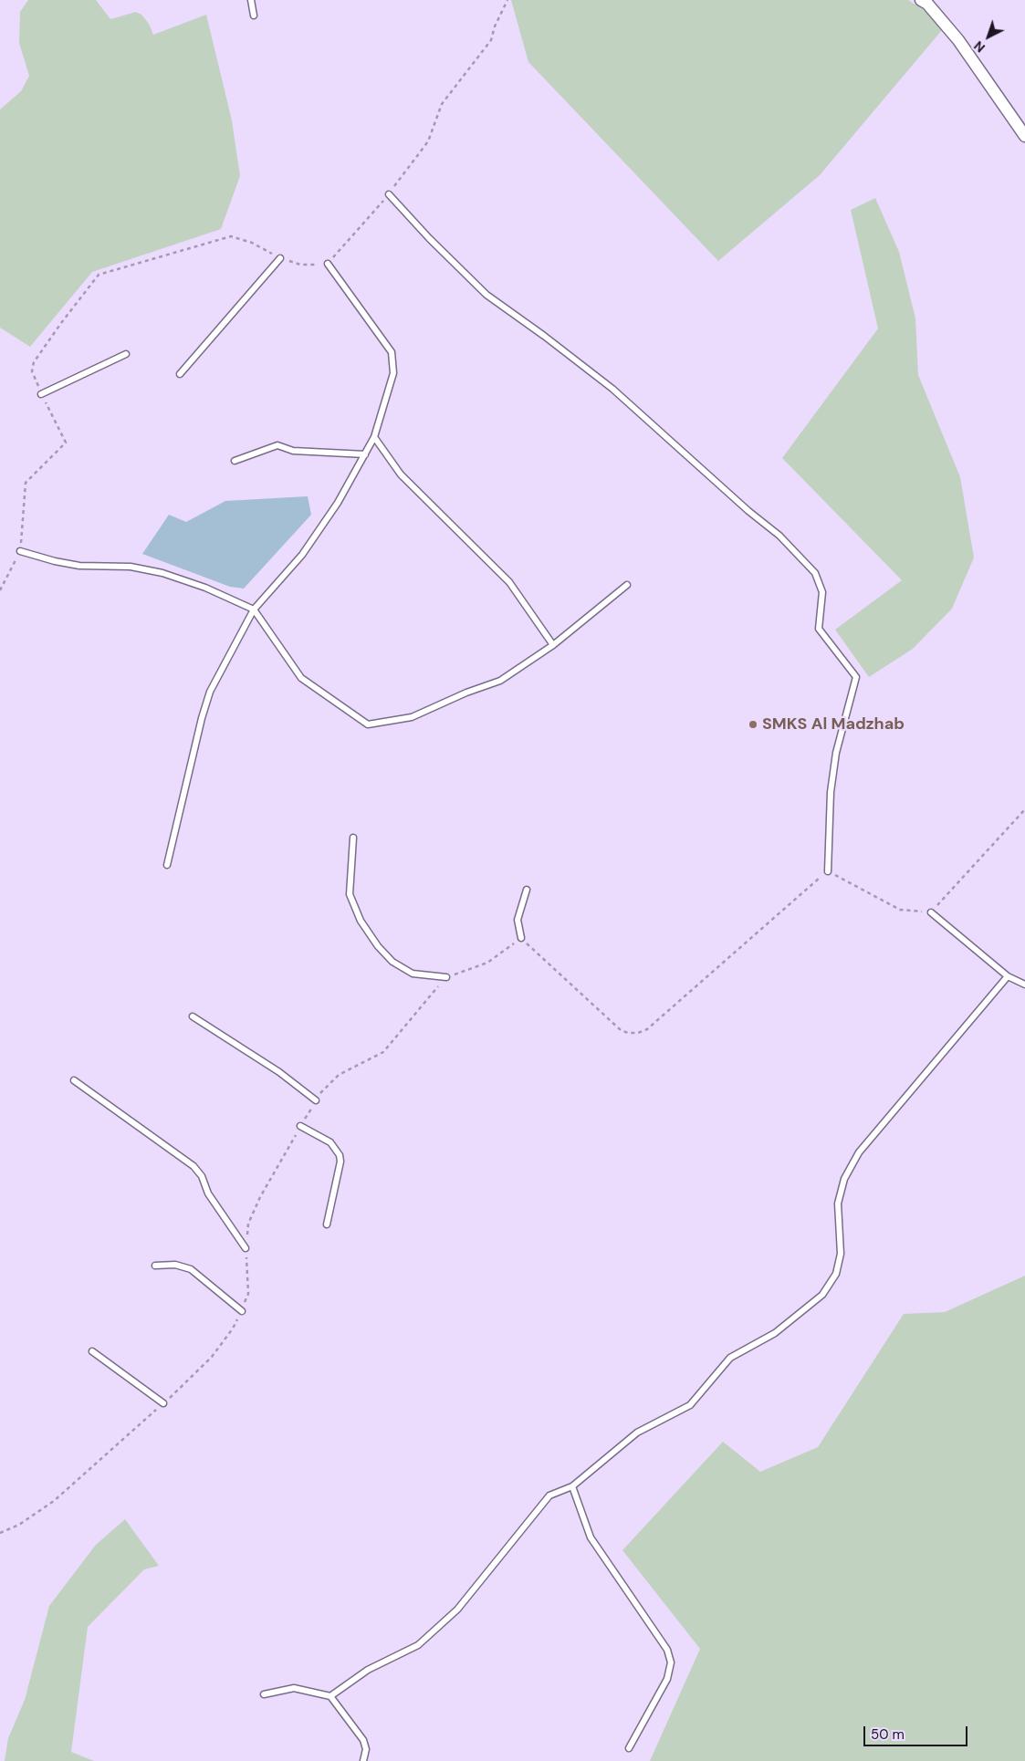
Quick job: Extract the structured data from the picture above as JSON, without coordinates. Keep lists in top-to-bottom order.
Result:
{
  "places": ["SMKS Al Madzhab"],
  "scale_bar": "50 m",
  "north": "bottom left"
}
